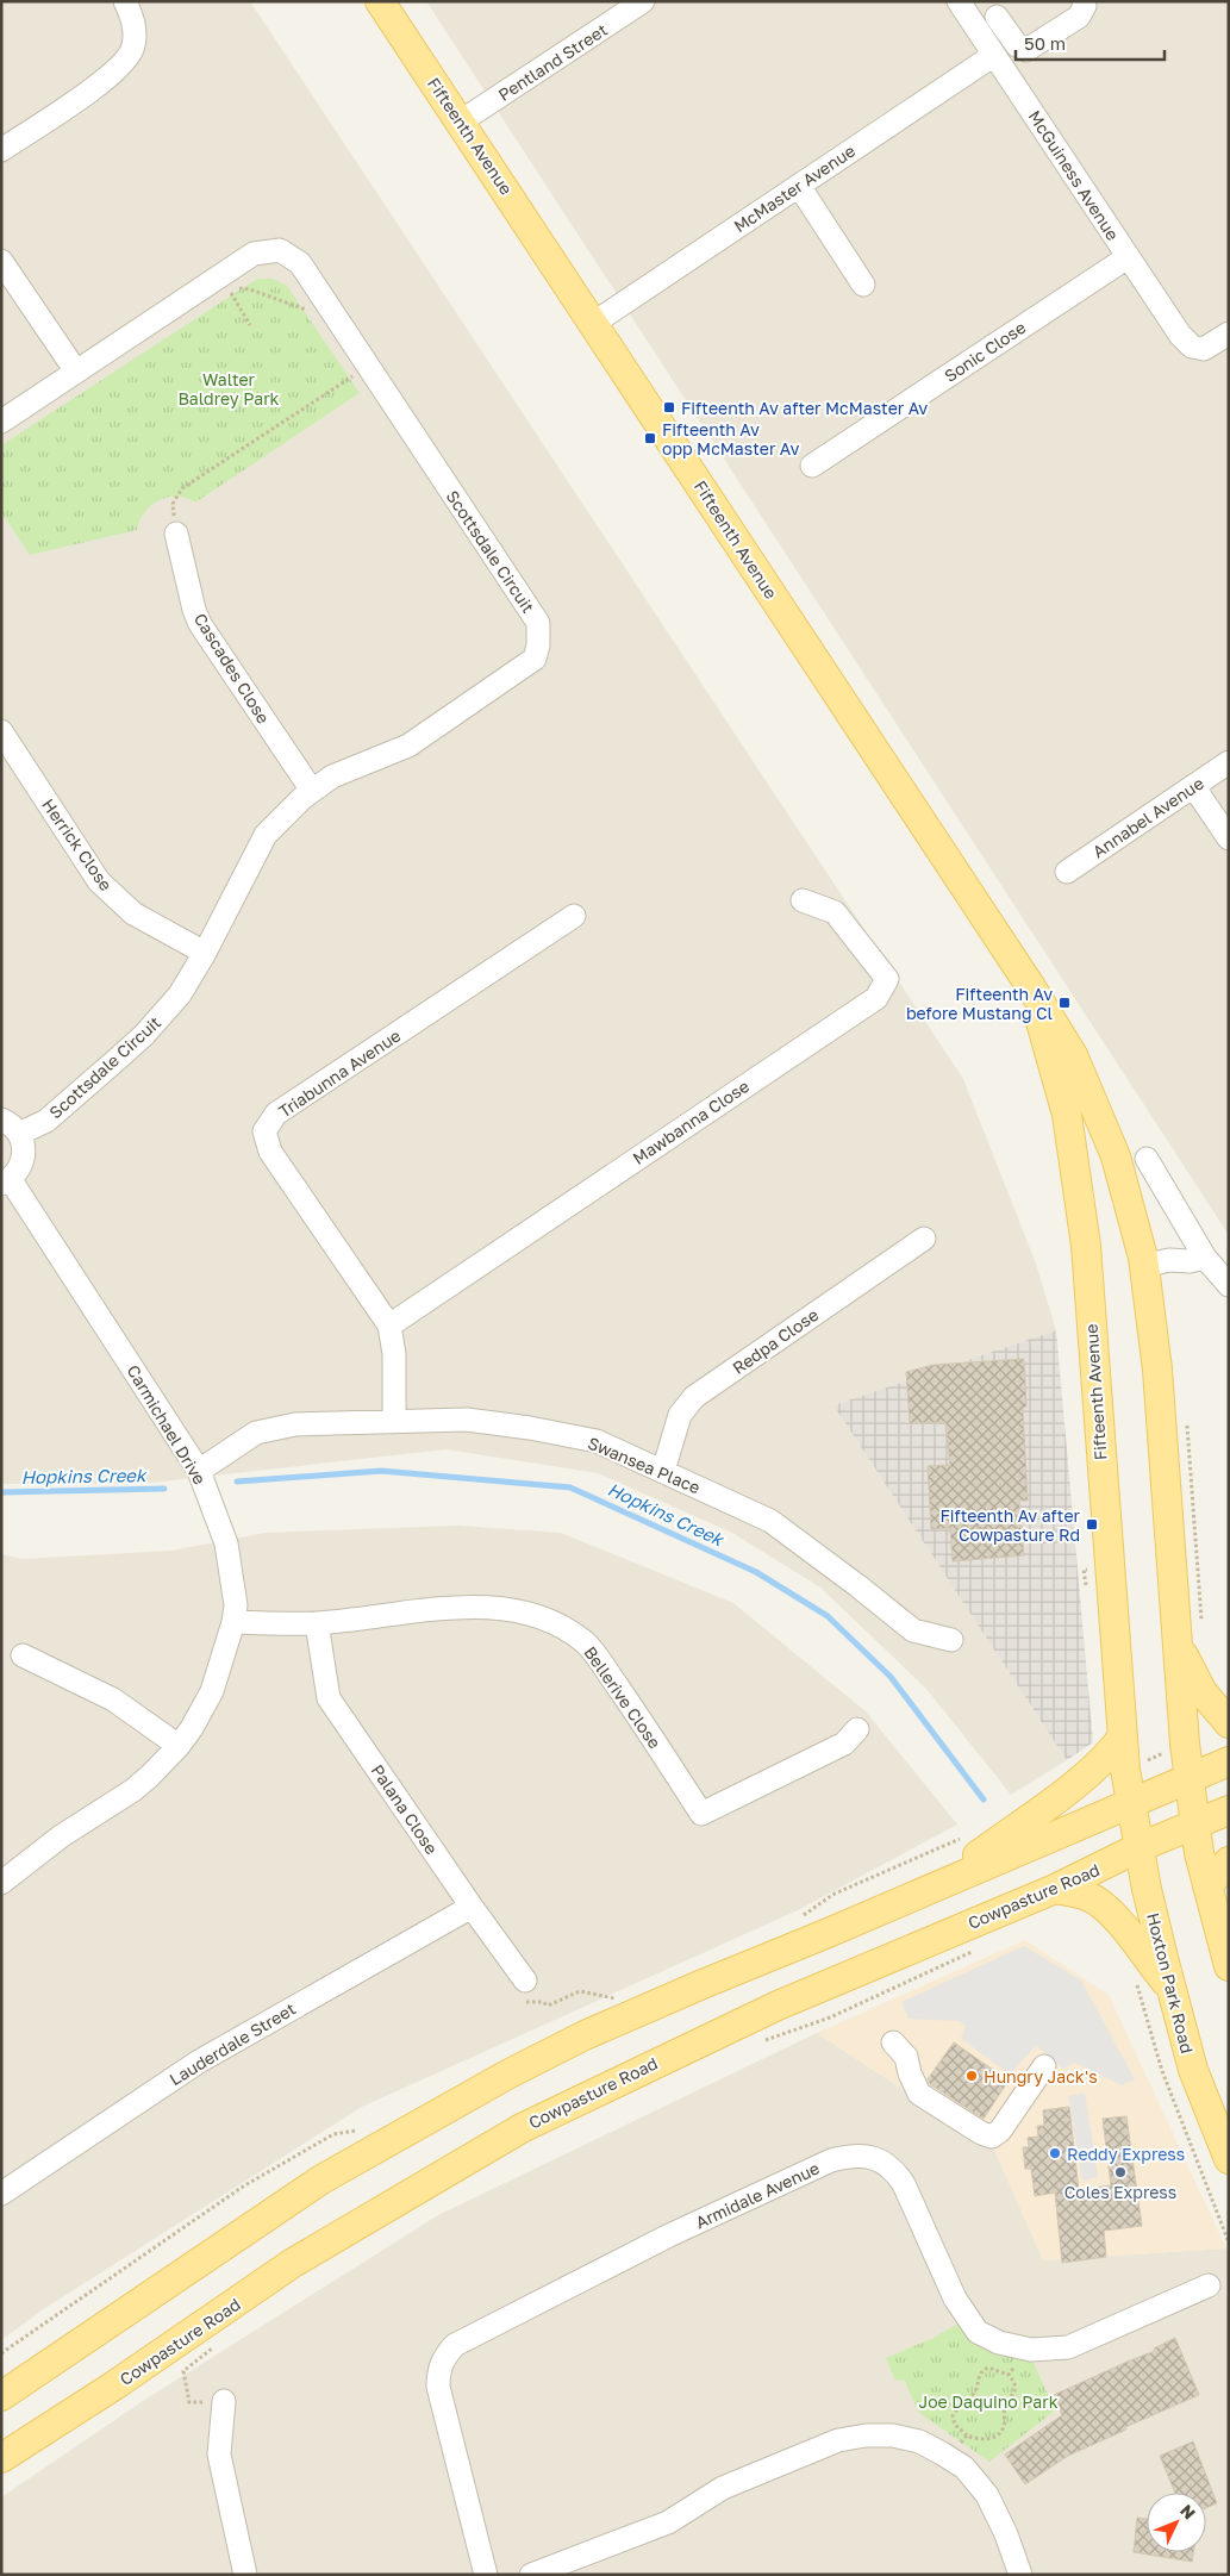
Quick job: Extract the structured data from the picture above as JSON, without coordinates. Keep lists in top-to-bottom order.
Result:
{
  "streets": {
    "main road": ["Fifteenth Avenue", "Cowpasture Road", "Hoxton Park Road"],
    "street": [
      "Pentland Street",
      "McGuiness Avenue",
      "McMaster Avenue",
      "Sonic Close",
      "Scottsdale Circuit",
      "Cascades Close",
      "Annabel Avenue",
      "Herrick Close",
      "Triabunna Avenue",
      "Mawbanna Close",
      "Redpa Close",
      "Carmichael Drive",
      "Swansea Place",
      "Bellerive Close",
      "Palana Close",
      "Lauderdale Street",
      "Armidale Avenue"
    ]
  },
  "crossings": [
    ["Pentland Street", "Fifteenth Avenue"],
    ["Fifteenth Avenue", "McMaster Avenue"],
    ["Fifteenth Avenue", "Hoxton Park Road"],
    ["McGuiness Avenue", "McMaster Avenue"],
    ["McGuiness Avenue", "Sonic Close"],
    ["Scottsdale Circuit", "Cascades Close"],
    ["Scottsdale Circuit", "Herrick Close"],
    ["Triabunna Avenue", "Mawbanna Close"],
    ["Triabunna Avenue", "Swansea Place"],
    ["Redpa Close", "Swansea Place"],
    ["Carmichael Drive", "Swansea Place"],
    ["Carmichael Drive", "Bellerive Close"],
    ["Bellerive Close", "Palana Close"],
    ["Palana Close", "Lauderdale Street"],
    ["Cowpasture Road", "Hoxton Park Road"]
  ],
  "water": ["Hopkins Creek"],
  "parks": ["Walter Baldrey Park", "Joe Daquino Park"],
  "places": {
    "transit": [
      "Fifteenth Av after McMaster Av",
      "Fifteenth Av opp McMaster Av",
      "Fifteenth Av before Mustang Cl",
      "Fifteenth Av after Cowpasture Rd"
    ],
    "other": ["Hungry Jack's", "Reddy Express", "Coles Express"]
  },
  "scale_bar": "50 m",
  "north": "top right"
}
